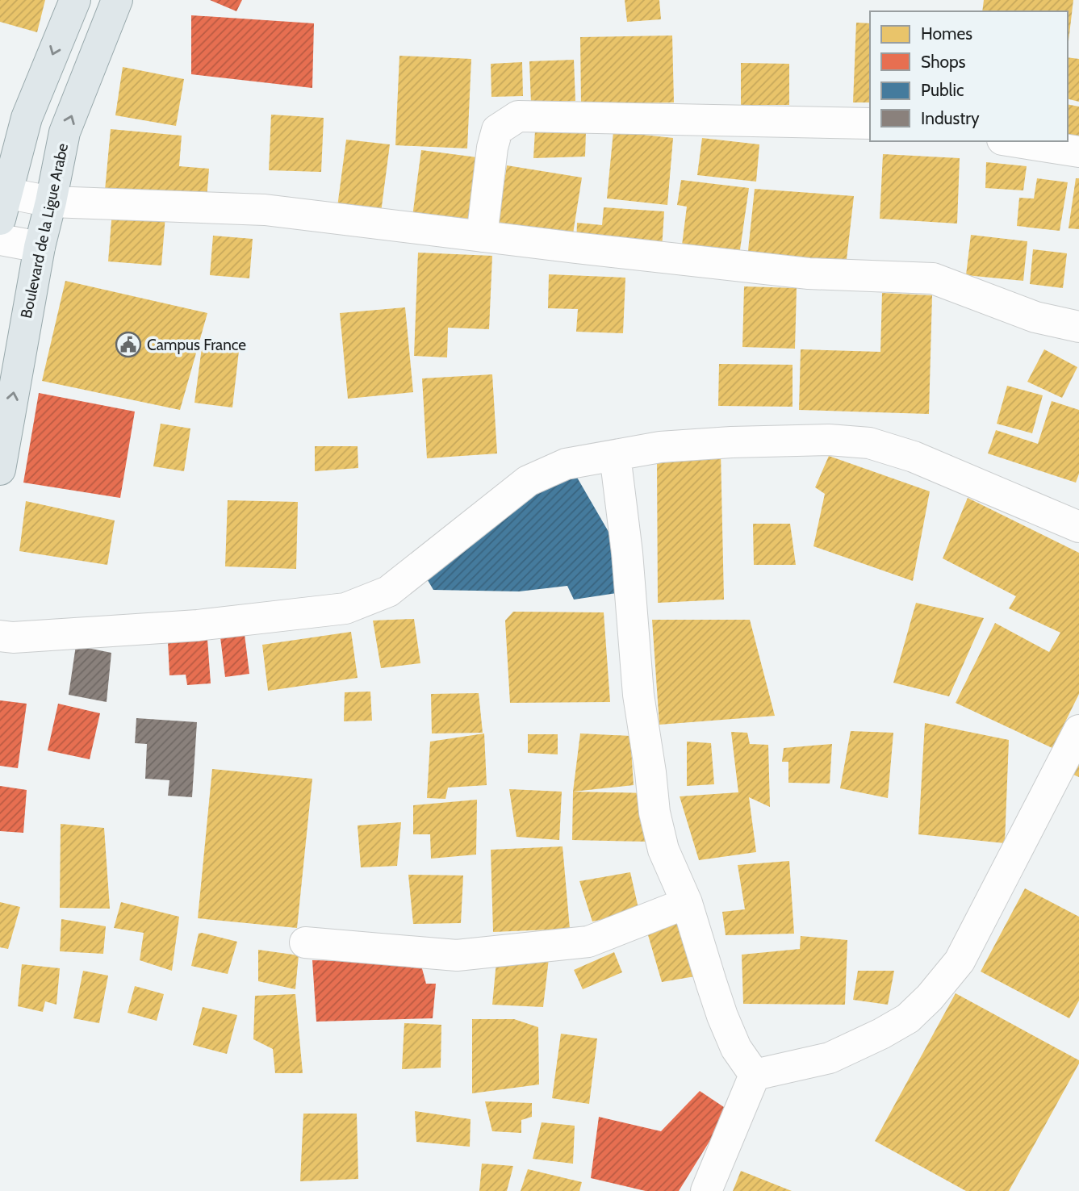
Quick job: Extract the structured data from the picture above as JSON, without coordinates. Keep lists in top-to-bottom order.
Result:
{
  "streets": {
    "main road": ["Boulevard de la Ligue Arabe"]
  },
  "places": {
    "public building": ["Campus France"]
  },
  "legend": [
    "Homes",
    "Shops",
    "Public",
    "Industry"
  ]
}
